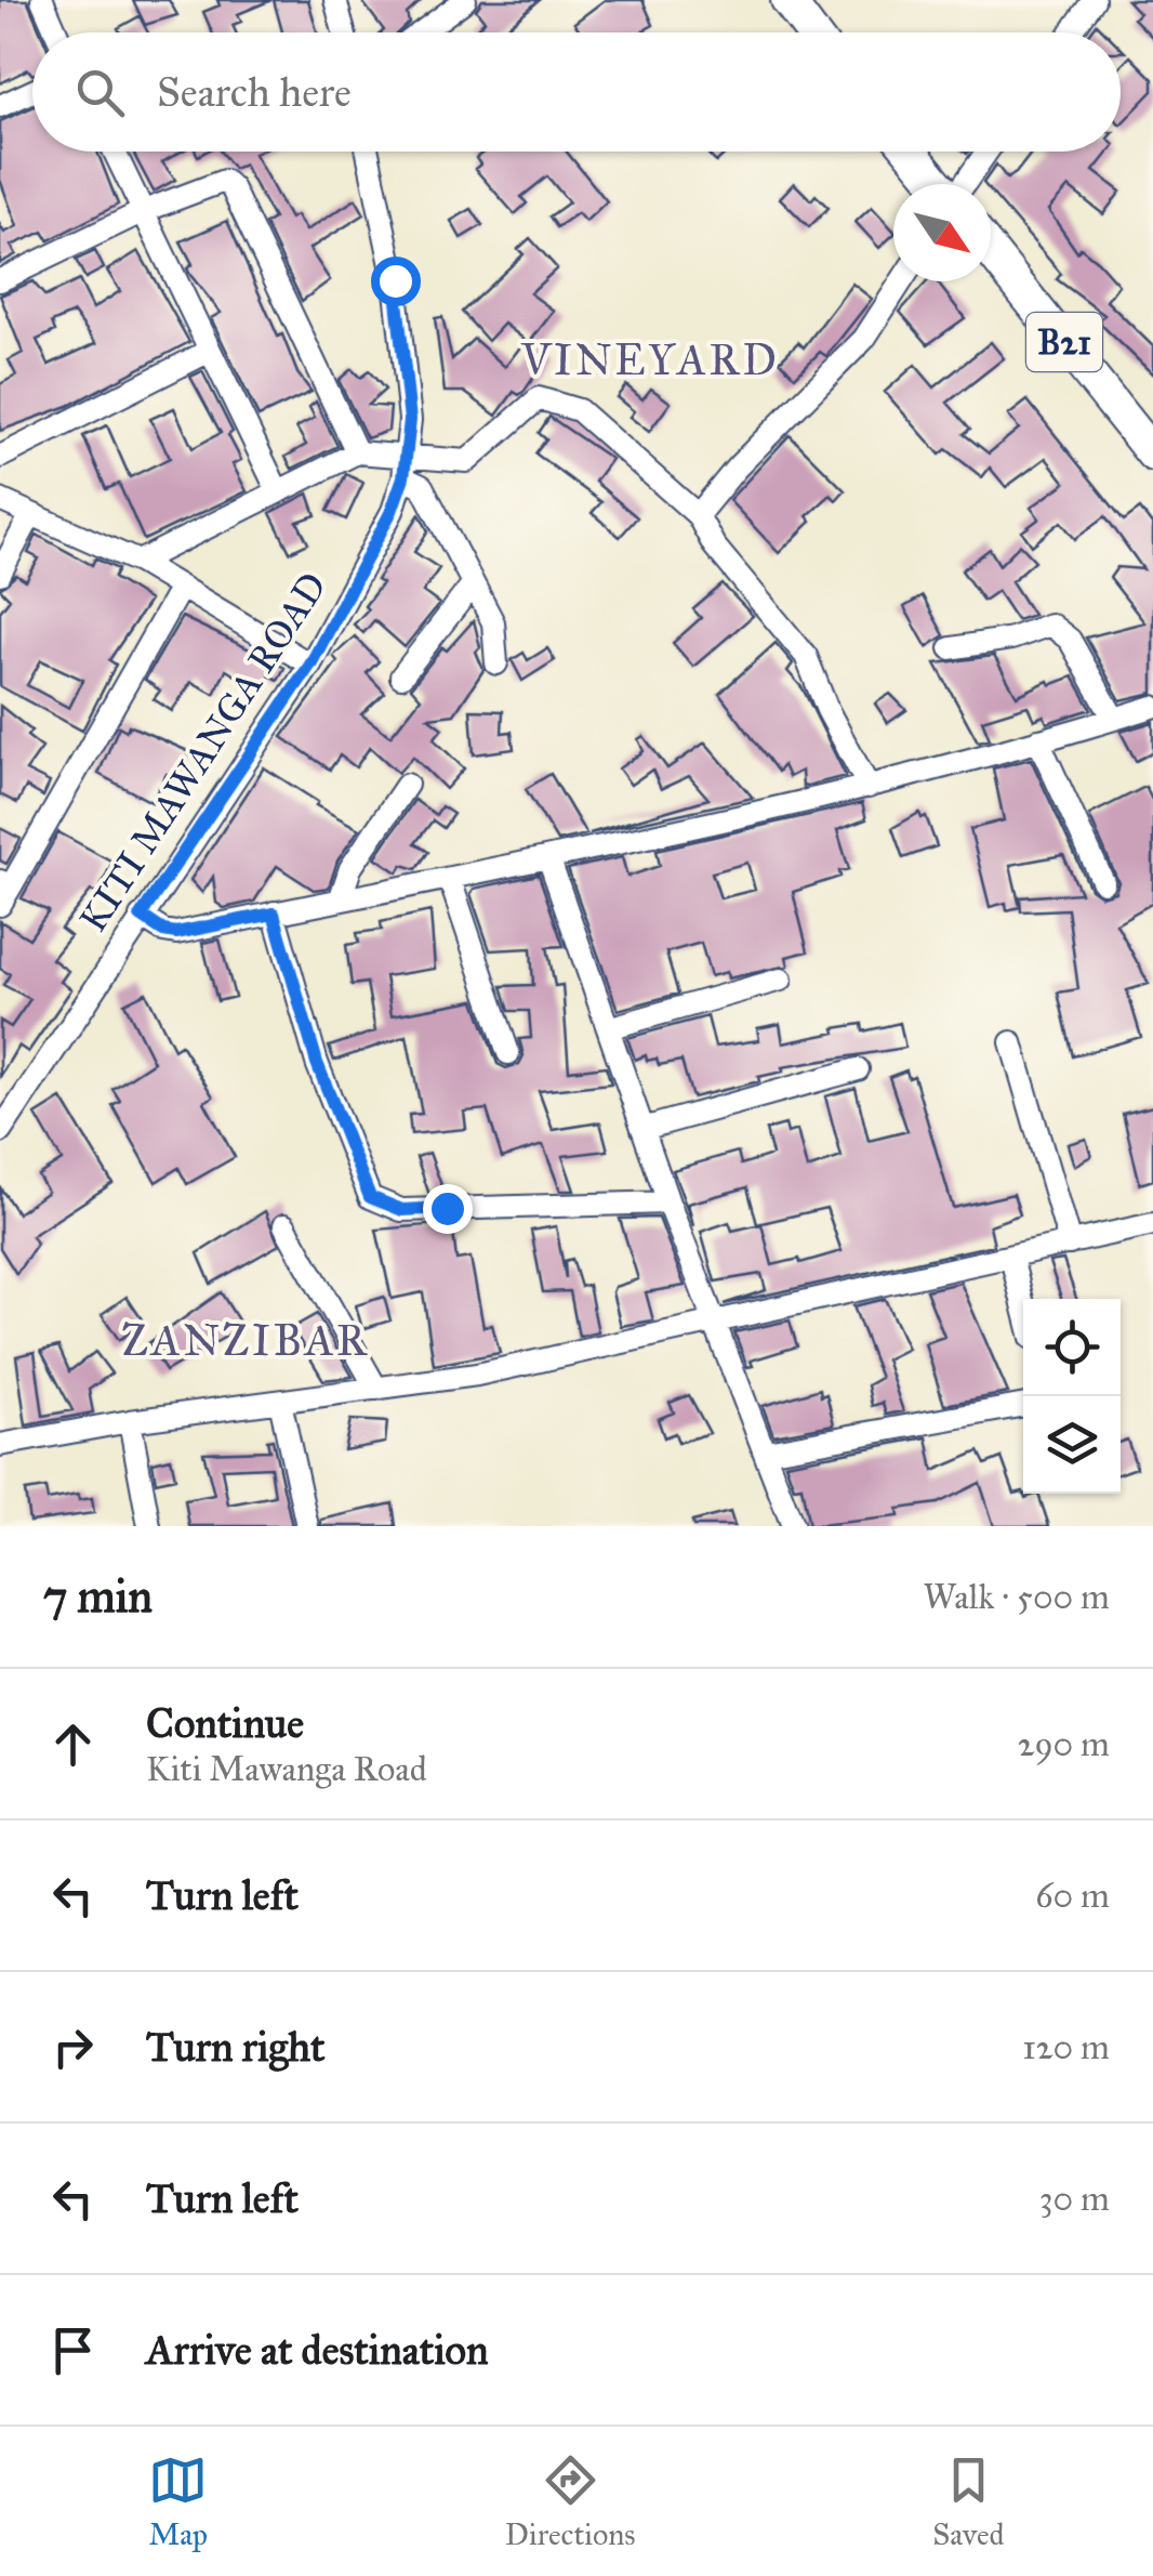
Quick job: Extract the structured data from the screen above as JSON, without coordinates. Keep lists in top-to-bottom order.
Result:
{
  "streets": {
    "highway": ["B21"],
    "street": ["KITI MAWANGA ROAD"]
  },
  "districts": ["VINEYARD", "ZANZIBAR"],
  "north": "bottom right",
  "page": {
    "search": "Search here",
    "heading": ["7 min", "Walk · 500 m"],
    "list": [
      ["Continue", "Kiti Mawanga Road", "290 m"],
      ["Turn left", "60 m"],
      ["Turn right", "120 m"],
      ["Turn left", "30 m"],
      "Arrive at destination"
    ],
    "nav": ["Map", "Directions", "Saved"]
  }
}
